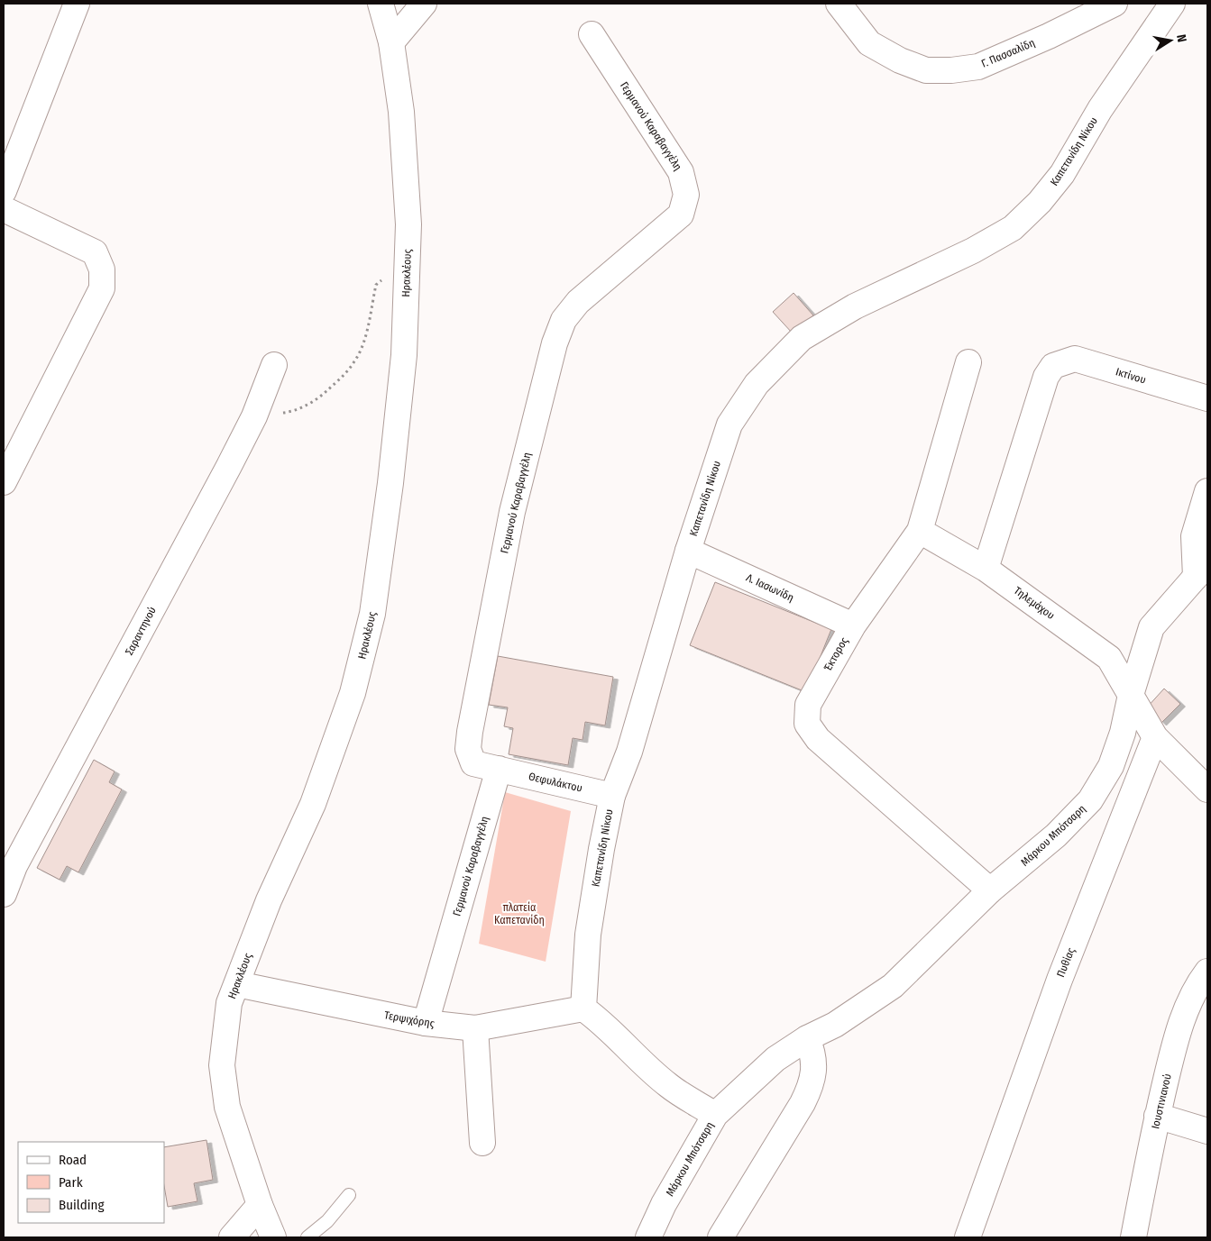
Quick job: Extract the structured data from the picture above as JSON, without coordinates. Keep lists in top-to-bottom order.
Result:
{
  "streets": {
    "street": [
      "Γ. Πασσαλίδη",
      "Γερμανού Καραβαγγέλη",
      "Καπετανίδη Νίκου",
      "Ηρακλέους",
      "Ικτίνου",
      "Λ. Ιασωνίδη",
      "Τηλεμάχου",
      "Σαραντηνού",
      "Έκτορος",
      "Θεφυλάκτου",
      "Μάρκου Μπότσαρη",
      "Πυθίας",
      "Τερψιχόρης",
      "Ιουστινιανού"
    ]
  },
  "crossings": [
    ["Γερμανού Καραβαγγέλη", "Θεφυλάκτου"],
    ["Γερμανού Καραβαγγέλη", "Τερψιχόρης"],
    ["Καπετανίδη Νίκου", "Λ. Ιασωνίδη"],
    ["Καπετανίδη Νίκου", "Θεφυλάκτου"],
    ["Καπετανίδη Νίκου", "Τερψιχόρης"],
    ["Ηρακλέους", "Τερψιχόρης"],
    ["Ικτίνου", "Τηλεμάχου"],
    ["Λ. Ιασωνίδη", "Έκτορος"],
    ["Τηλεμάχου", "Έκτορος"],
    ["Τηλεμάχου", "Μάρκου Μπότσαρη"],
    ["Έκτορος", "Μάρκου Μπότσαρη"]
  ],
  "parks": ["πλατεία Καπετανίδη"],
  "legend": ["Road", "Park", "Building"],
  "north": "right"
}
